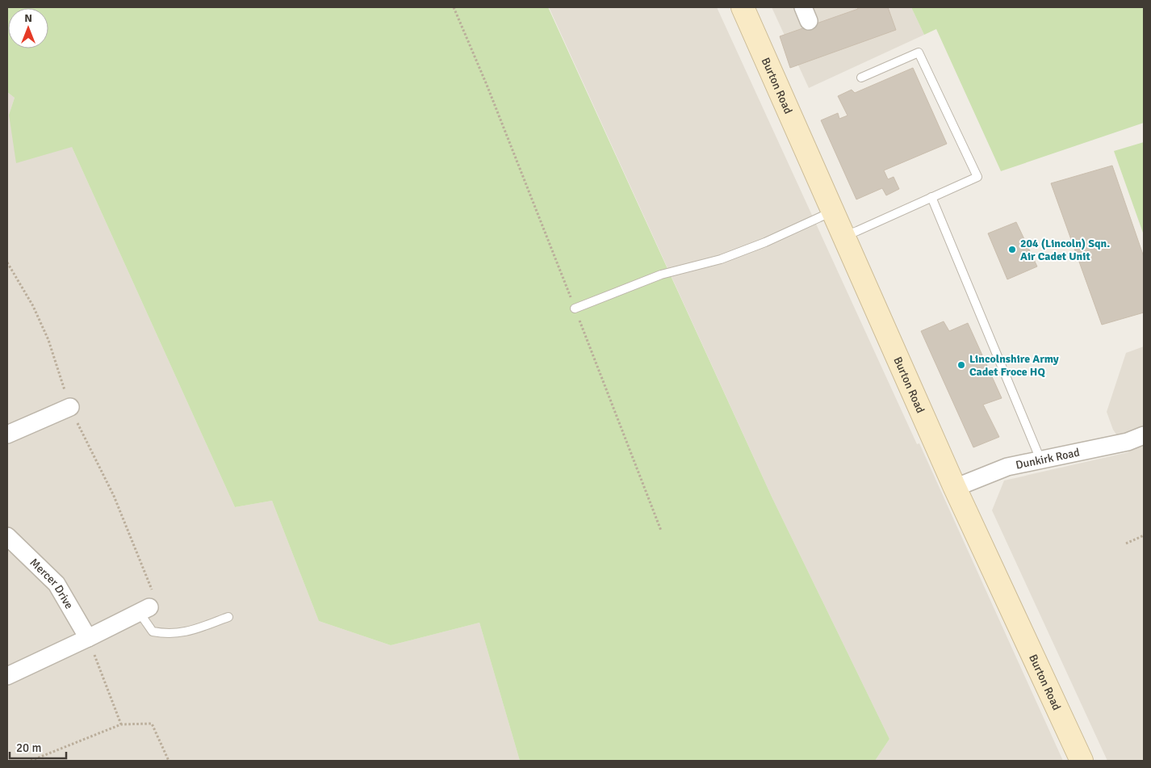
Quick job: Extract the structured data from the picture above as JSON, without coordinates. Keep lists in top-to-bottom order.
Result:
{
  "streets": {
    "main road": ["Burton Road"],
    "street": ["Dunkirk Road", "Mercer Drive"]
  },
  "crossings": [
    ["Burton Road", "Dunkirk Road"]
  ],
  "places": ["204 (Lincoln) Sqn. Air Cadet Unit", "Lincolnshire Army Cadet Froce HQ"],
  "scale_bar": "20 m",
  "north": "top"
}
